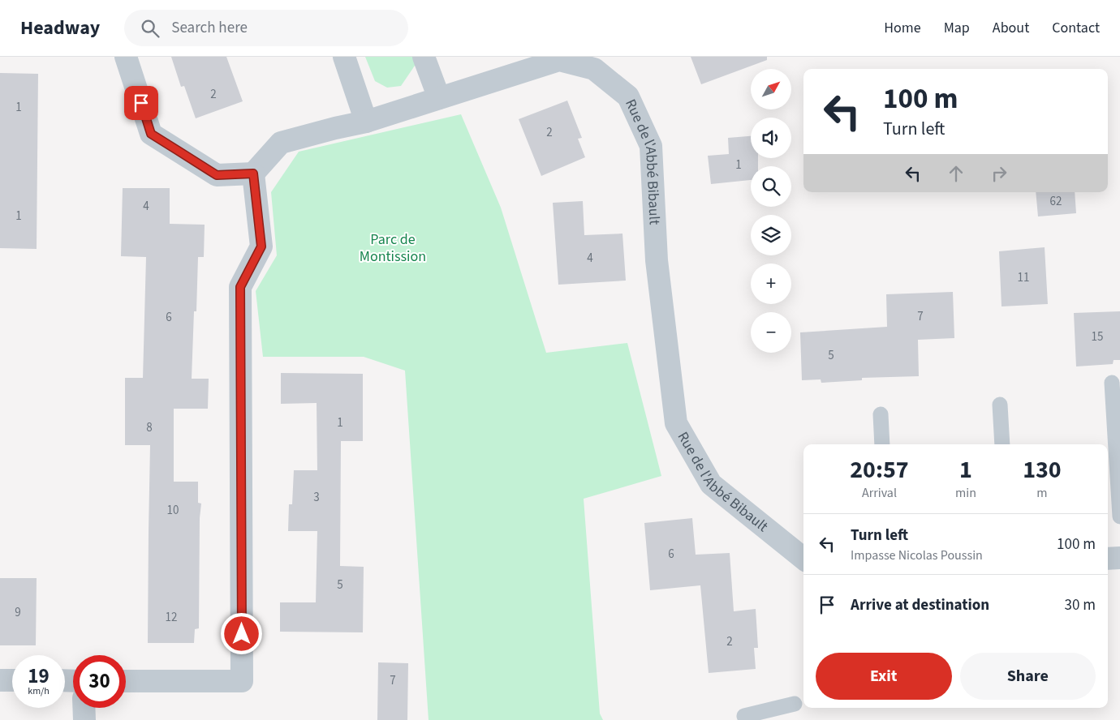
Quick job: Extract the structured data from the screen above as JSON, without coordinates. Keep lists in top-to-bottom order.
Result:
{
  "streets": {
    "street": ["Rue de l'Abbé Bibault"]
  },
  "parks": ["Parc de Montission"],
  "house_numbers": [
    "2",
    "1",
    "2",
    "1",
    "62",
    "4",
    "1",
    "4",
    "11",
    "7",
    "6",
    "15",
    "5",
    "1",
    "8",
    "3",
    "10",
    "6",
    "5",
    "9",
    "12",
    "2",
    "7"
  ],
  "north": "top right",
  "page": {
    "header": "Headway",
    "search": "Search here",
    "nav": [
      "Home",
      "Map",
      "About",
      "Contact"
    ],
    "map_buttons": ["+", "−"],
    "turn": ["100 m", "Turn left"],
    "eta": [
      "20:57",
      "Arrival",
      "1",
      "min",
      "130",
      "m"
    ],
    "list": [
      {
        "name": "Turn left",
        "note": "Impasse Nicolas Poussin",
        "value": "100 m"
      },
      {
        "name": "Arrive at destination",
        "value": "30 m"
      }
    ],
    "buttons": ["Exit", "Share"],
    "speed": "19 km/h",
    "limit": "30"
  }
}
